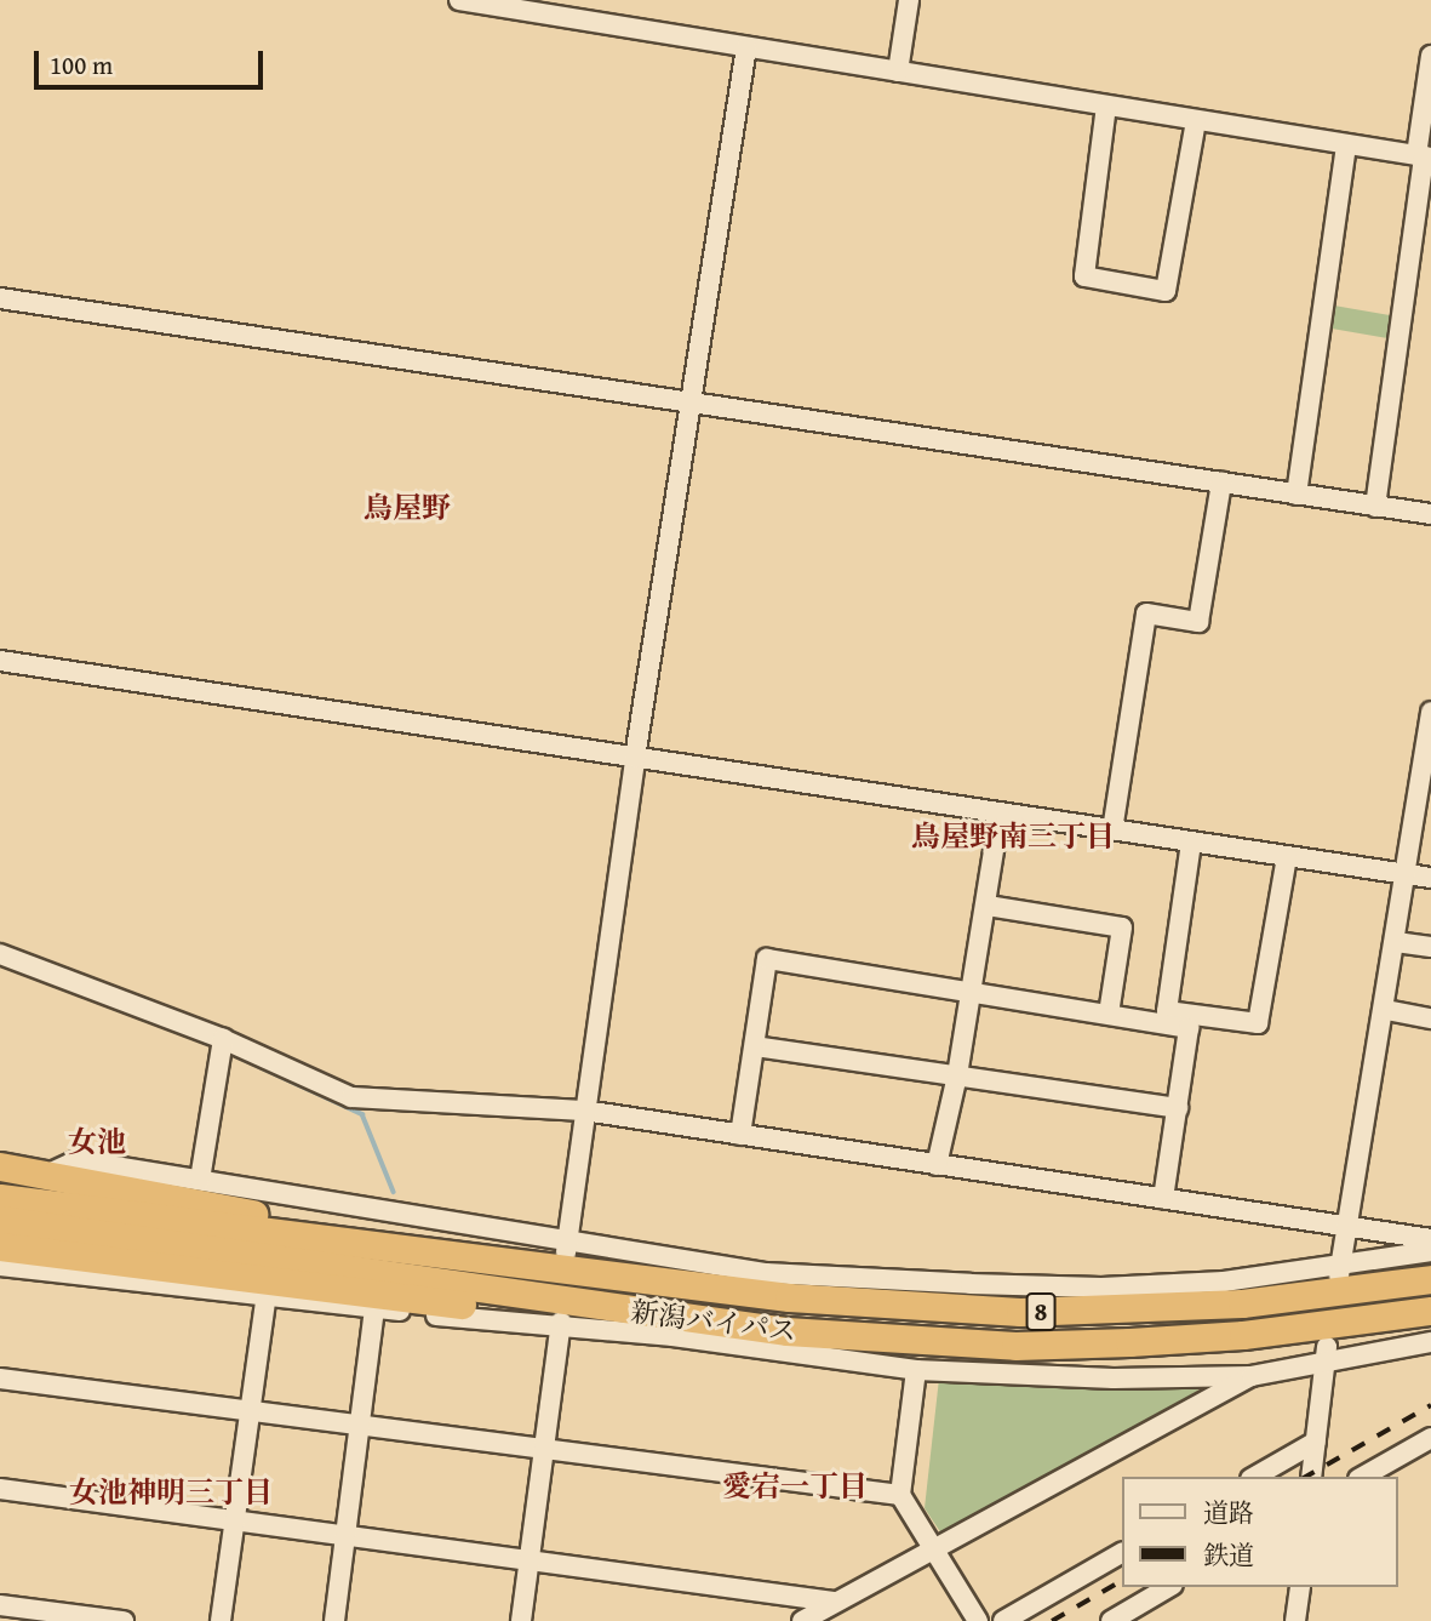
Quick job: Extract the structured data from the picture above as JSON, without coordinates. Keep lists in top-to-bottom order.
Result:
{
  "streets": {
    "highway": ["8", "新潟バイパス"]
  },
  "districts": [
    "鳥屋野",
    "鳥屋野南三丁目",
    "女池",
    "愛宕一丁目",
    "女池神明三丁目"
  ],
  "legend": ["道路", "鉄道"],
  "scale_bar": "100 m"
}
